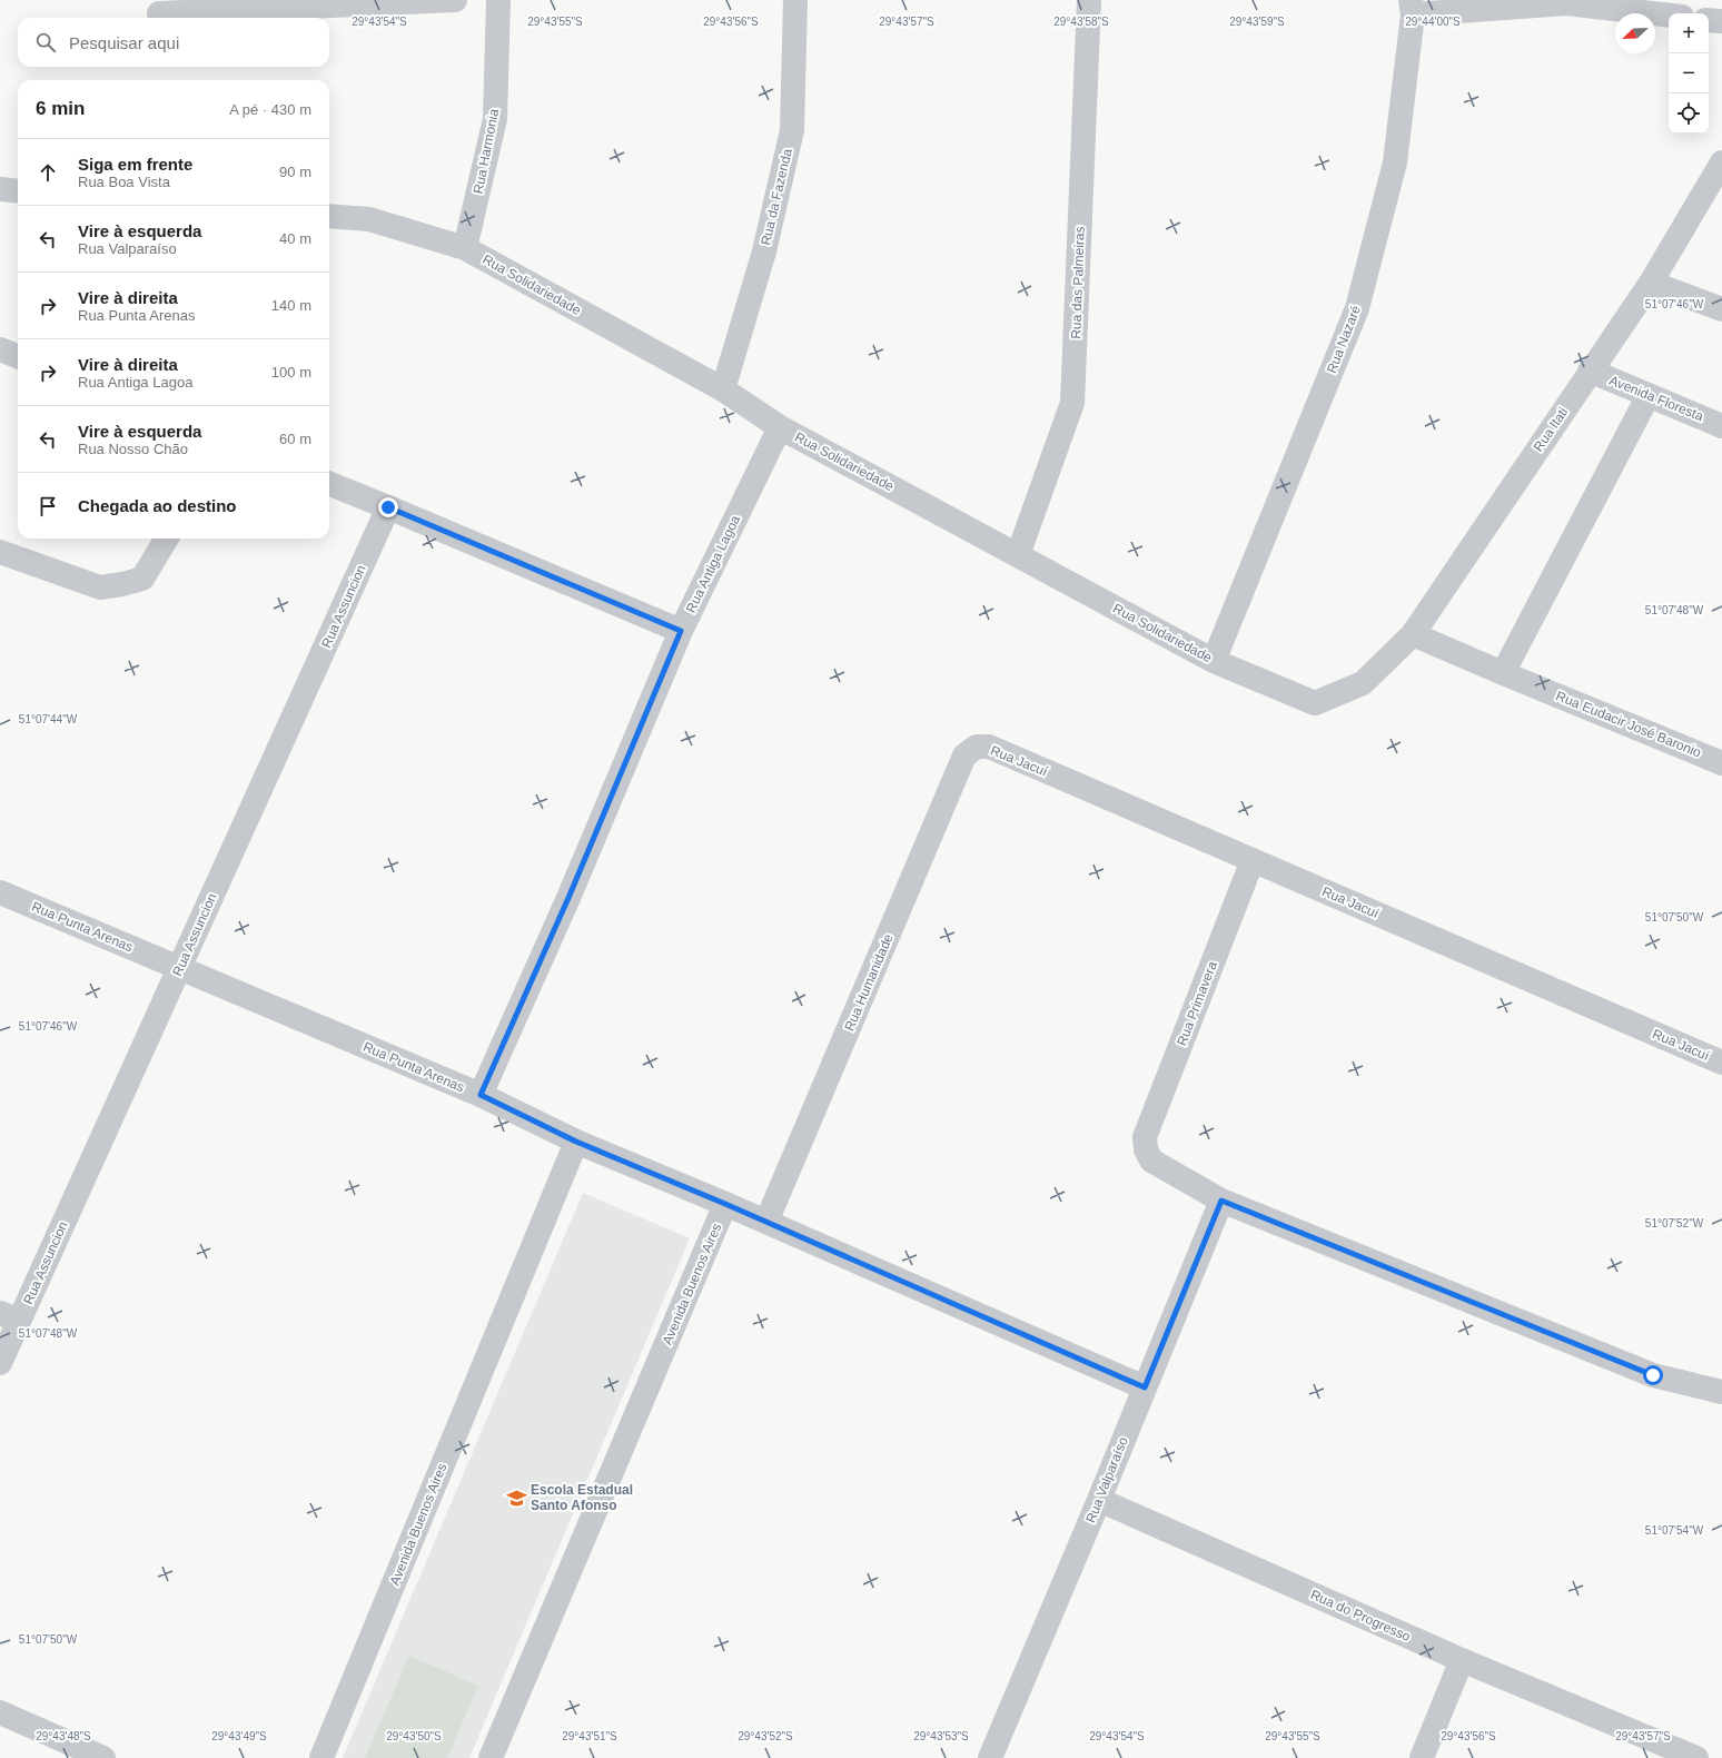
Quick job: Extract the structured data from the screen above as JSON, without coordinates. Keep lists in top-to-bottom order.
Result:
{
  "streets": {
    "street": [
      "Rua Harmonia",
      "Rua da Fazenda",
      "Rua das Palmeiras",
      "Rua Solidariedade",
      "Rua Nazaré",
      "Avenida Floresta",
      "Rua Itati",
      "Rua Antiga Lagoa",
      "Rua Assuncion",
      "Rua Eudacir José Baronio",
      "Rua Jacuí",
      "Rua Punta Arenas",
      "Rua Humanidade",
      "Rua Primavera",
      "Avenida Buenos Aires",
      "Rua Valparaíso",
      "Rua do Progresso"
    ]
  },
  "crossings": [
    ["Rua Harmonia", "Rua Solidariedade"],
    ["Rua da Fazenda", "Rua Solidariedade"],
    ["Rua das Palmeiras", "Rua Solidariedade"],
    ["Rua Solidariedade", "Rua Nazaré"],
    ["Rua Solidariedade", "Rua Itati"],
    ["Rua Solidariedade", "Rua Antiga Lagoa"],
    ["Avenida Floresta", "Rua Itati"],
    ["Rua Itati", "Rua Eudacir José Baronio"],
    ["Rua Antiga Lagoa", "Rua Punta Arenas"],
    ["Rua Assuncion", "Rua Punta Arenas"],
    ["Rua Jacuí", "Rua Humanidade"],
    ["Rua Jacuí", "Rua Primavera"],
    ["Rua Punta Arenas", "Rua Humanidade"],
    ["Rua Punta Arenas", "Avenida Buenos Aires"],
    ["Rua Punta Arenas", "Rua Valparaíso"],
    ["Rua Primavera", "Rua Valparaíso"],
    ["Rua Valparaíso", "Rua do Progresso"]
  ],
  "places": {
    "school or university": ["Escola Estadual Santo Afonso"]
  },
  "north": "bottom left",
  "page": {
    "map_buttons": ["+", "−"],
    "search": "Pesquisar aqui",
    "heading": ["6 min", "A pé · 430 m"],
    "list": [
      ["Siga em frente", "Rua Boa Vista", "90 m"],
      ["Vire à esquerda", "Rua Valparaíso", "40 m"],
      ["Vire à direita", "Rua Punta Arenas", "140 m"],
      ["Vire à direita", "Rua Antiga Lagoa", "100 m"],
      ["Vire à esquerda", "Rua Nosso Chão", "60 m"],
      "Chegada ao destino"
    ]
  },
  "coordinates": [
    "29°43'54\"S",
    "29°43'55\"S",
    "29°43'56\"S",
    "29°43'57\"S",
    "29°43'58\"S",
    "29°43'59\"S",
    "29°44'00\"S",
    "51°07'46\"W",
    "51°07'48\"W",
    "51°07'44\"W",
    "51°07'50\"W",
    "51°07'52\"W",
    "51°07'54\"W",
    "29°43'48\"S",
    "29°43'49\"S",
    "29°43'50\"S",
    "29°43'51\"S",
    "29°43'52\"S",
    "29°43'53\"S"
  ]
}
